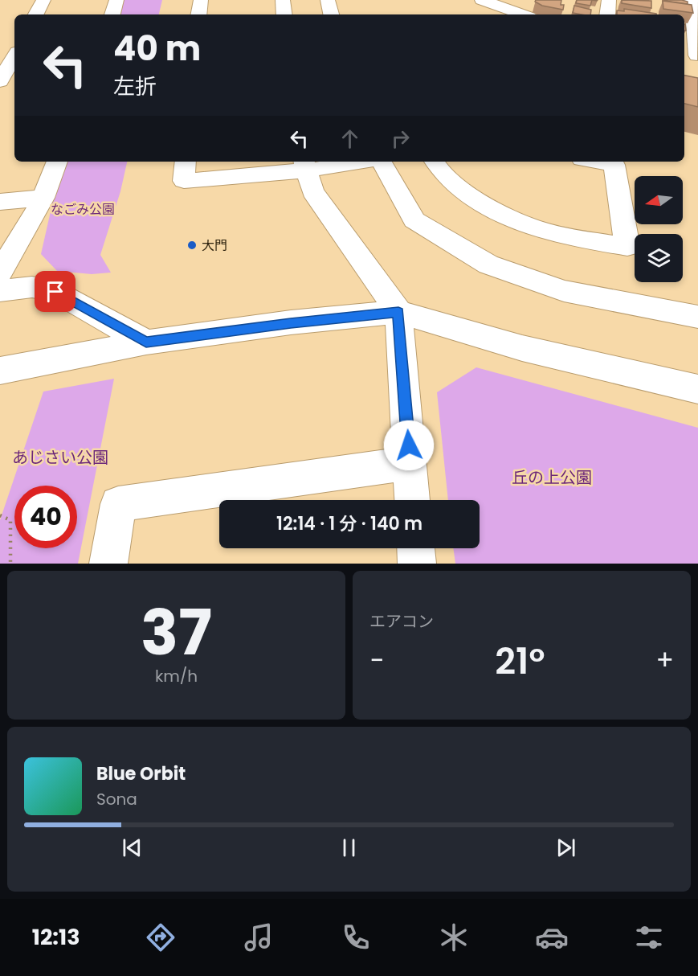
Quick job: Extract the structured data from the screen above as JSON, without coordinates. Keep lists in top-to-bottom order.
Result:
{
  "parks": ["なごみ公園", "あじさい公園", "丘の上公園"],
  "places": ["大門"],
  "north": "left",
  "page": {
    "turn": ["40 m", "左折"],
    "limit": "40",
    "trip": "12:14 · 1 分 · 140 m",
    "tile": [
      ["37", "km/h"],
      "エアコン"
    ],
    "heat": ["−", "21°", "+"],
    "song": ["Blue Orbit", "Sona"],
    "tabs": "12:13"
  }
}
